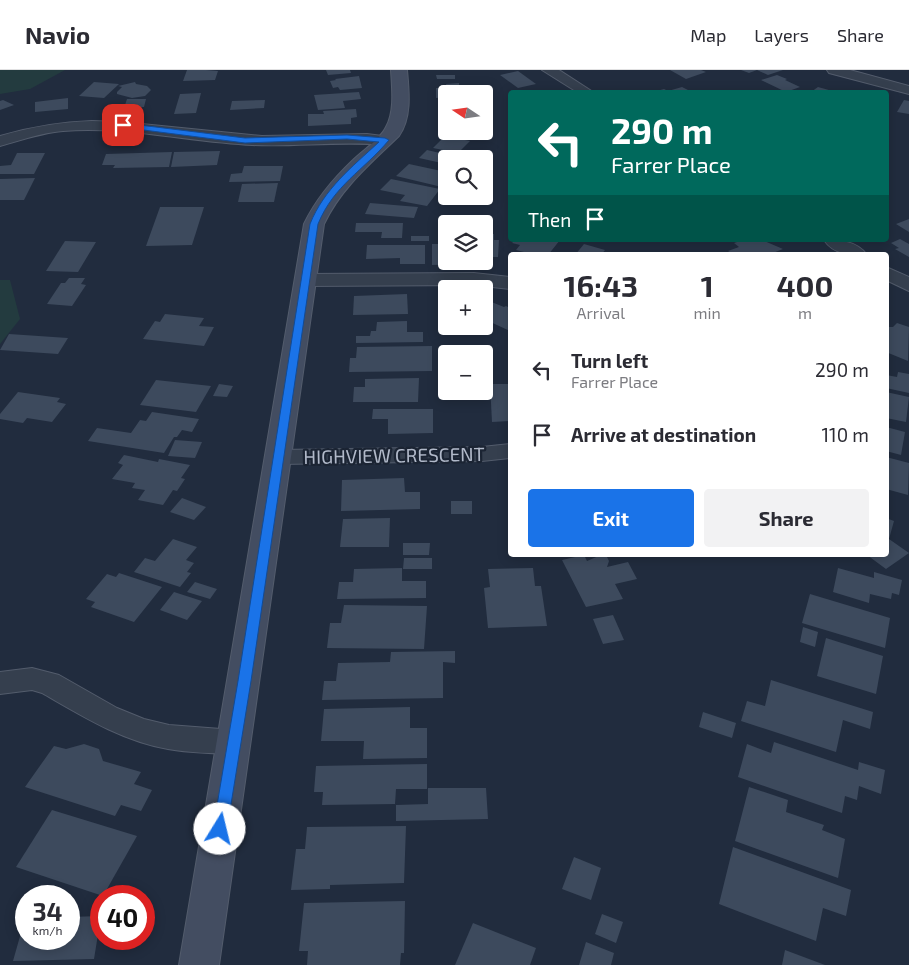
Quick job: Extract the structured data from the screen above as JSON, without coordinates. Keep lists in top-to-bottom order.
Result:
{
  "streets": {
    "street": ["HIGHVIEW CRESCENT"]
  },
  "north": "left",
  "page": {
    "header": "Navio",
    "nav": ["Map", "Layers", "Share"],
    "map_buttons": ["+", "−"],
    "turn": ["290 m", "Farrer Place"],
    "then": "Then",
    "eta": [
      "16:43",
      "Arrival",
      "1",
      "min",
      "400",
      "m"
    ],
    "list": [
      {
        "name": "Turn left",
        "note": "Farrer Place",
        "value": "290 m"
      },
      {
        "name": "Arrive at destination",
        "value": "110 m"
      }
    ],
    "buttons": ["Exit", "Share"],
    "speed": "34 km/h",
    "limit": "40"
  }
}
